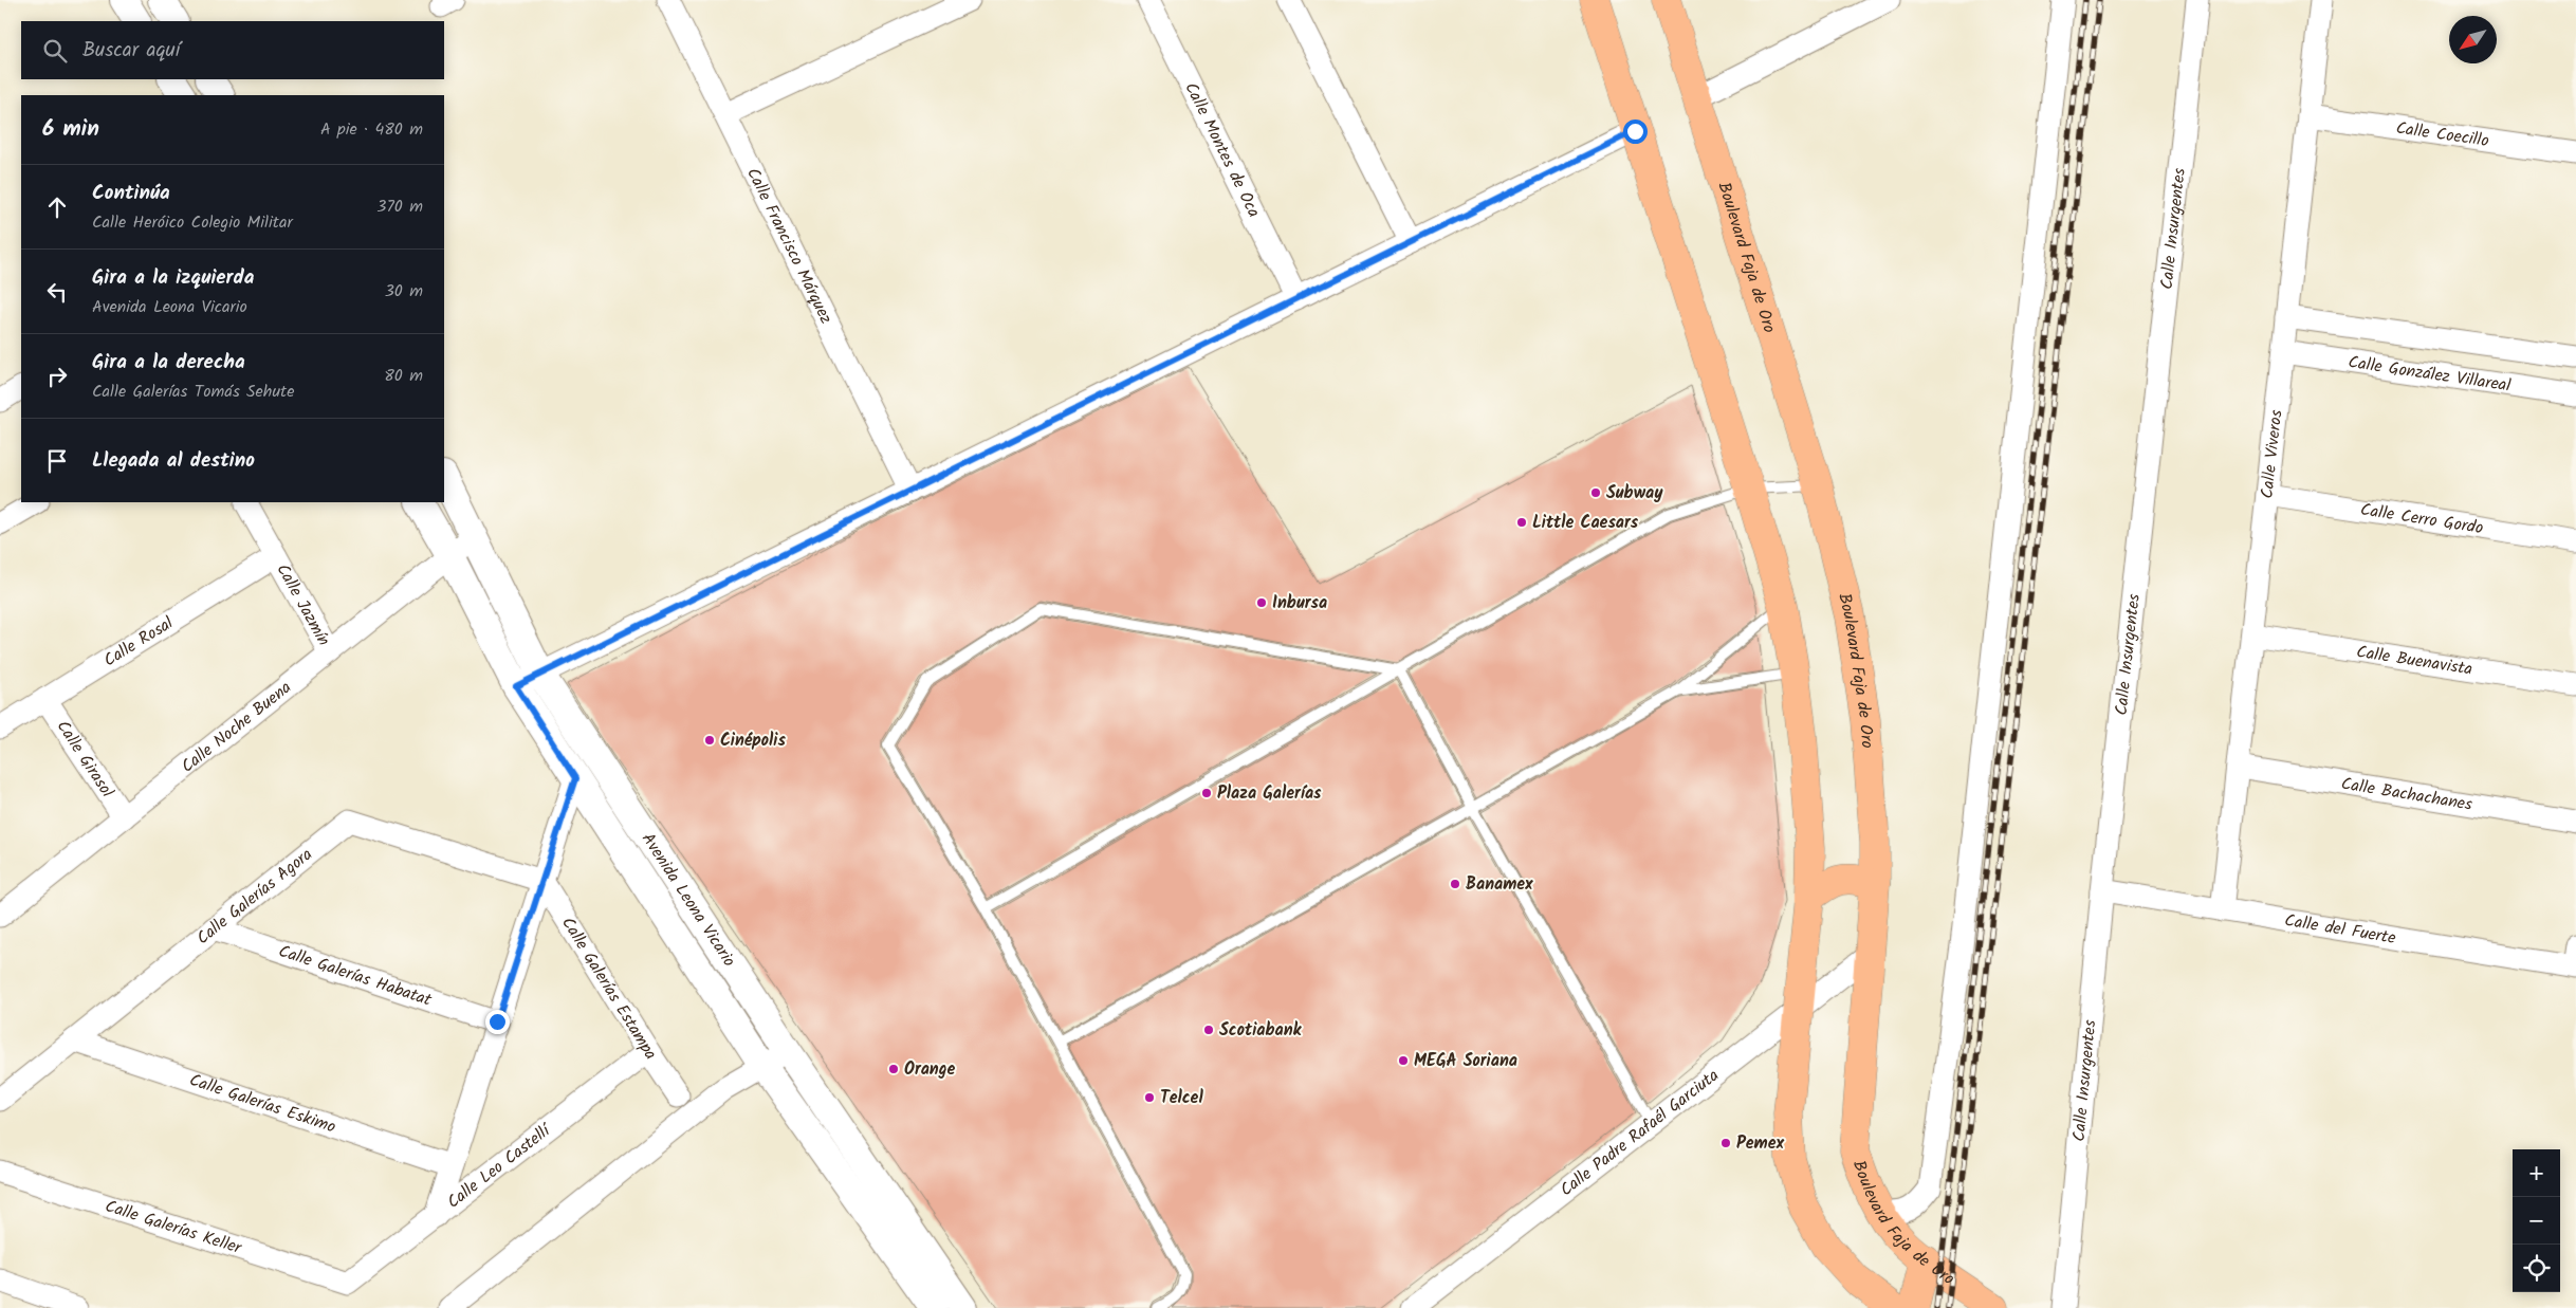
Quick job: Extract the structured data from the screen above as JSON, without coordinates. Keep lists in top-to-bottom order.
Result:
{
  "streets": {
    "main road": ["Boulevard Faja de Oro"],
    "street": [
      "Calle Coecillo",
      "Calle Montes de Oca",
      "Calle Insurgentes",
      "Calle Francisco Márquez",
      "Calle González Villareal",
      "Calle Viveros",
      "Calle Cerro Gordo",
      "Calle Jazmín",
      "Calle Rosal",
      "Calle Buenavista",
      "Calle Noche Buena",
      "Calle Girasol",
      "Calle Bachachanes",
      "Calle Galerías Agora",
      "Avenida Leona Vicario",
      "Calle del Fuerte",
      "Calle Galerías Habatat",
      "Calle Galerías Estampa",
      "Calle Galerías Eskimo",
      "Calle Padre Rafaél Garciuta",
      "Calle Leo Castellí",
      "Calle Galerías Keller"
    ]
  },
  "crossings": [
    ["Calle Coecillo", "Calle Viveros"],
    ["Calle Insurgentes", "Calle del Fuerte"],
    ["Boulevard Faja de Oro", "Calle Padre Rafaél Garciuta"],
    ["Calle González Villareal", "Calle Viveros"],
    ["Calle Viveros", "Calle Cerro Gordo"],
    ["Calle Viveros", "Calle Buenavista"],
    ["Calle Viveros", "Calle Bachachanes"],
    ["Calle Viveros", "Calle del Fuerte"],
    ["Calle Jazmín", "Calle Rosal"],
    ["Calle Jazmín", "Calle Noche Buena"],
    ["Calle Rosal", "Calle Girasol"],
    ["Calle Noche Buena", "Calle Girasol"],
    ["Calle Noche Buena", "Avenida Leona Vicario"],
    ["Calle Galerías Agora", "Calle Galerías Habatat"],
    ["Calle Galerías Agora", "Calle Galerías Estampa"],
    ["Calle Galerías Agora", "Calle Galerías Eskimo"],
    ["Calle Galerías Estampa", "Calle Leo Castellí"],
    ["Calle Leo Castellí", "Calle Galerías Keller"]
  ],
  "places": [
    "Subway",
    "Little Caesars",
    "Inbursa",
    "Cinépolis",
    "Plaza Galerías",
    "Banamex",
    "Scotiabank",
    "MEGA Soriana",
    "Orange",
    "Telcel",
    "Pemex"
  ],
  "north": "bottom left",
  "page": {
    "search": "Buscar aquí",
    "heading": ["6 min", "A pie · 480 m"],
    "list": [
      ["Continúa", "Calle Heróico Colegio Militar", "370 m"],
      ["Gira a la izquierda", "Avenida Leona Vicario", "30 m"],
      ["Gira a la derecha", "Calle Galerías Tomás Sehute", "80 m"],
      "Llegada al destino"
    ],
    "map_buttons": ["+", "−"]
  }
}
